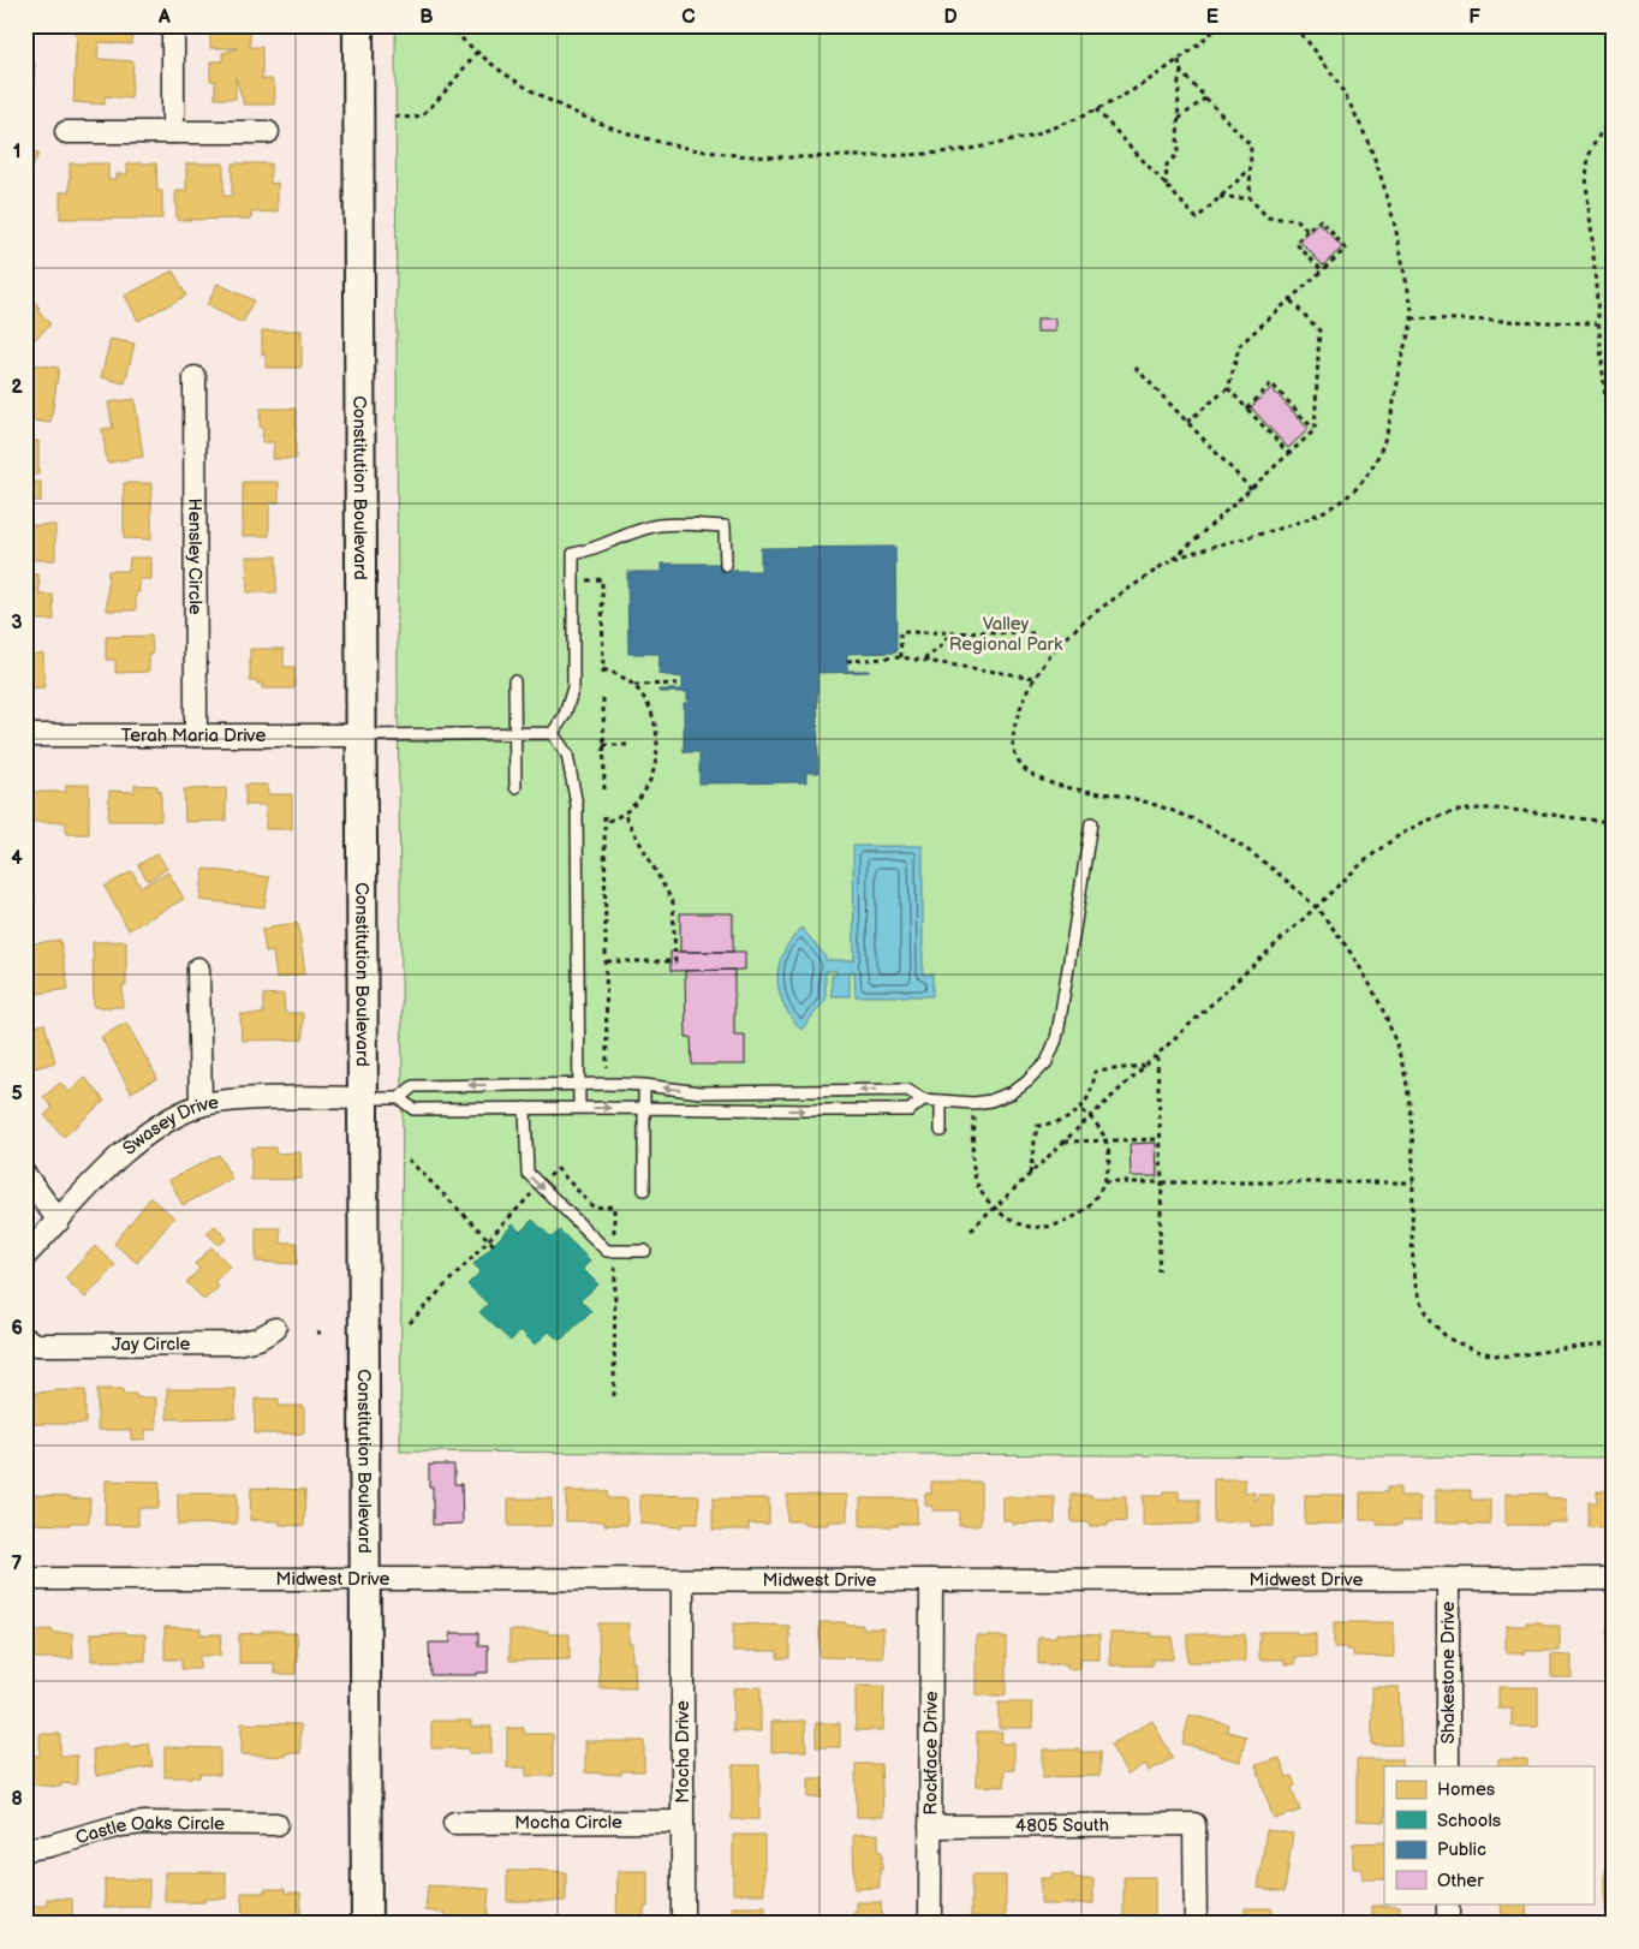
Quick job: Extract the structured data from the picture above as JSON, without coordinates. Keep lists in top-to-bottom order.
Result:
{
  "streets": {
    "main road": ["Constitution Boulevard"],
    "street": [
      "Hensley Circle",
      "Terah Maria Drive",
      "Swasey Drive",
      "Jay Circle",
      "Midwest Drive",
      "Shakestone Drive",
      "Mocha Drive",
      "Rockface Drive",
      "Mocha Circle",
      "4805 South",
      "Castle Oaks Circle"
    ]
  },
  "crossings": [
    ["Constitution Boulevard", "Terah Maria Drive"],
    ["Constitution Boulevard", "Swasey Drive"],
    ["Constitution Boulevard", "Midwest Drive"],
    ["Hensley Circle", "Terah Maria Drive"],
    ["Midwest Drive", "Shakestone Drive"],
    ["Midwest Drive", "Mocha Drive"],
    ["Midwest Drive", "Rockface Drive"],
    ["Mocha Drive", "Mocha Circle"],
    ["Rockface Drive", "4805 South"]
  ],
  "parks": ["Valley Regional Park"],
  "legend": [
    "Homes",
    "Schools",
    "Public",
    "Other"
  ],
  "grid": {
    "columns": [
      "A",
      "B",
      "C",
      "D",
      "E",
      "F"
    ],
    "rows": [
      "1",
      "2",
      "3",
      "4",
      "5",
      "6",
      "7",
      "8"
    ]
  }
}
